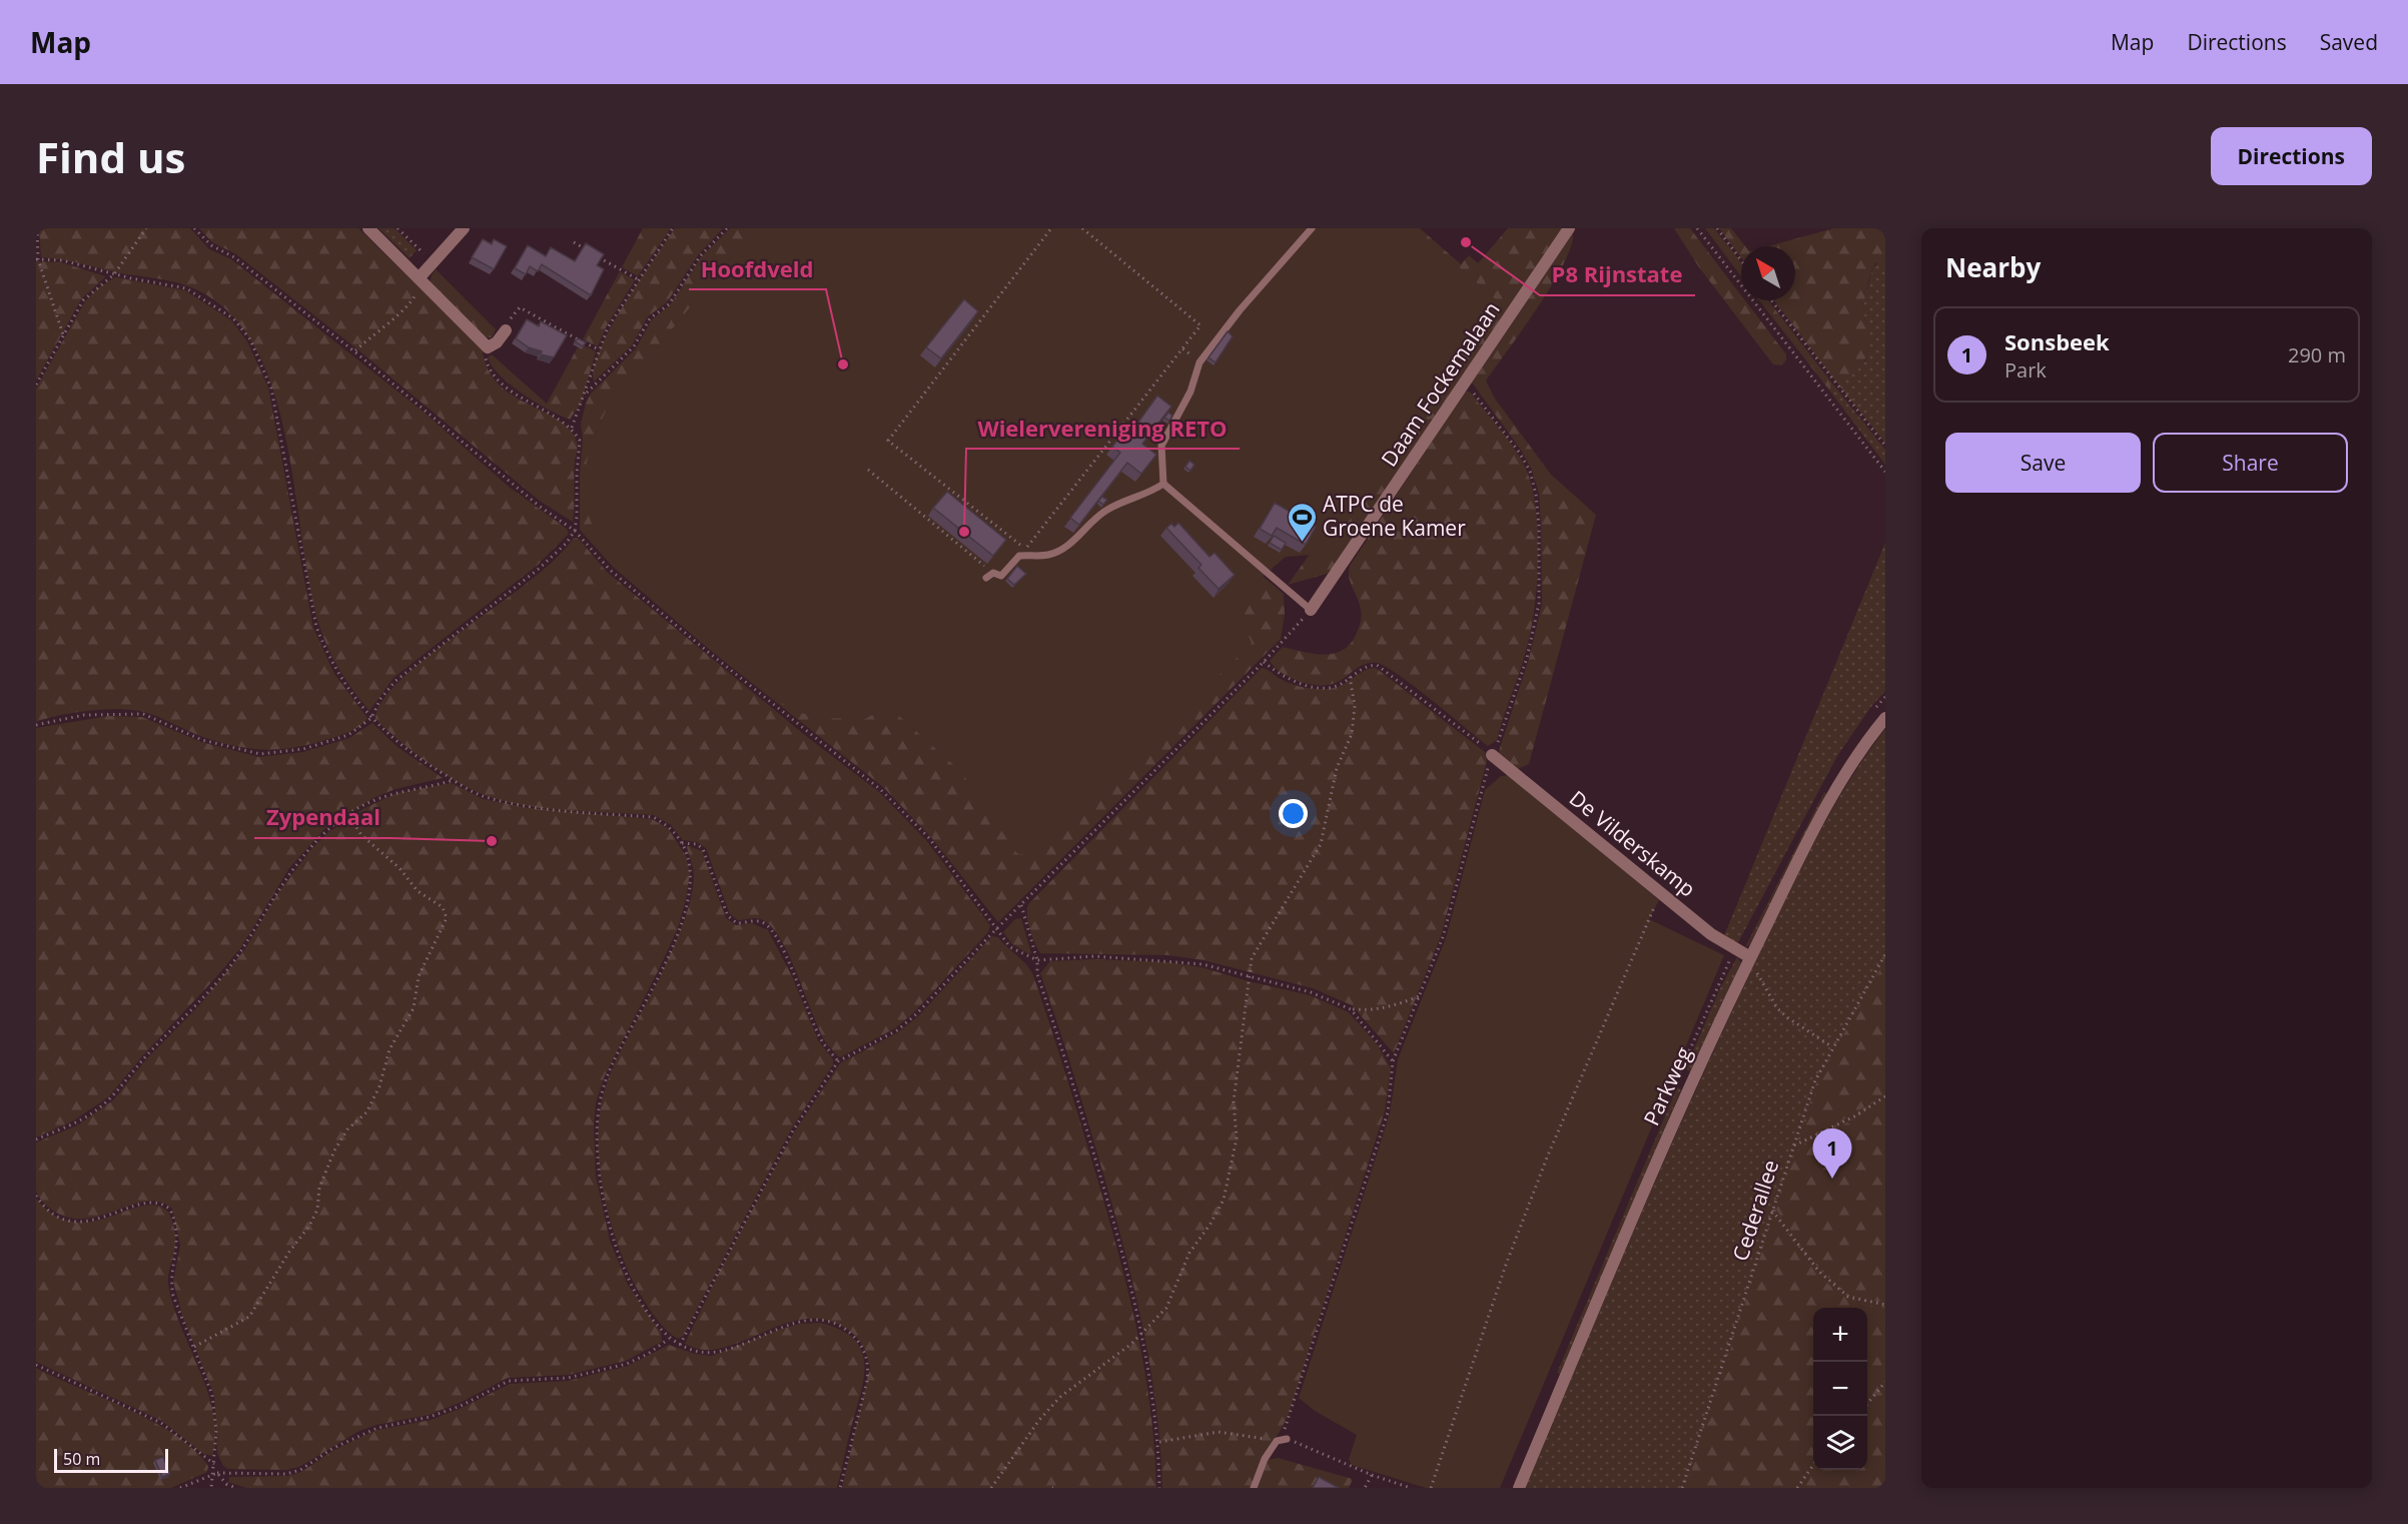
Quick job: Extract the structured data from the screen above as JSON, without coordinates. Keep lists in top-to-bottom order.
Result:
{
  "streets": {
    "street": ["Daam Fockemalaan", "De Vilderskamp", "Parkweg"],
    "path": ["Cederallee"]
  },
  "crossings": [
    ["De Vilderskamp", "Parkweg"]
  ],
  "places": {
    "other": [
      "P8 Rijnstate",
      "Hoofdveld",
      "Wielervereniging RETO",
      "Zypendaal"
    ],
    "sports": ["ATPC de Groene Kamer"]
  },
  "scale_bar": "50 m",
  "north": "top left",
  "page": {
    "header": "Map",
    "nav": ["Map", "Directions", "Saved"],
    "buttons": [
      "Directions",
      ["Save", "Share"]
    ],
    "title": "Find us",
    "heading": "Nearby",
    "list": [
      {
        "mark": "1",
        "name": "Sonsbeek",
        "note": "Park",
        "value": "290 m"
      }
    ],
    "pins": "1",
    "map_buttons": ["+", "−"],
    "scale": "50 m"
  }
}
